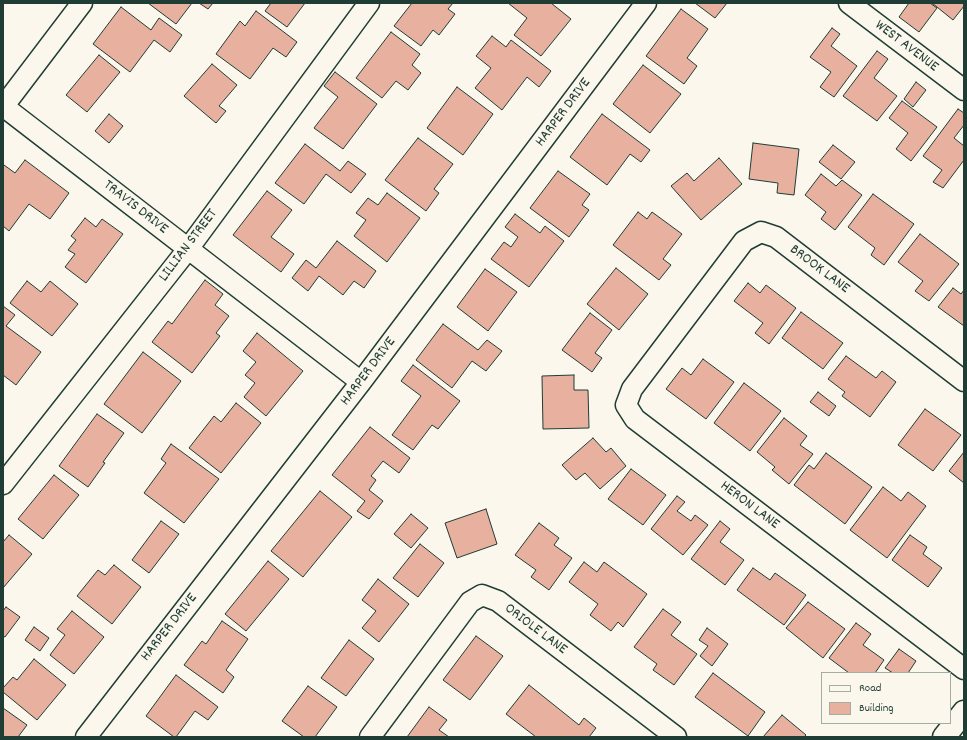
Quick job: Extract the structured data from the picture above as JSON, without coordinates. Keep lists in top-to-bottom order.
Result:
{
  "streets": {
    "street": [
      "WEST AVENUE",
      "HARPER DRIVE",
      "TRAVIS DRIVE",
      "LILLIAN STREET",
      "BROOK LANE",
      "HERON LANE",
      "ORIOLE LANE"
    ]
  },
  "crossings": [
    ["HARPER DRIVE", "TRAVIS DRIVE"],
    ["TRAVIS DRIVE", "LILLIAN STREET"],
    ["BROOK LANE", "HERON LANE"]
  ],
  "legend": ["Road", "Building"]
}
